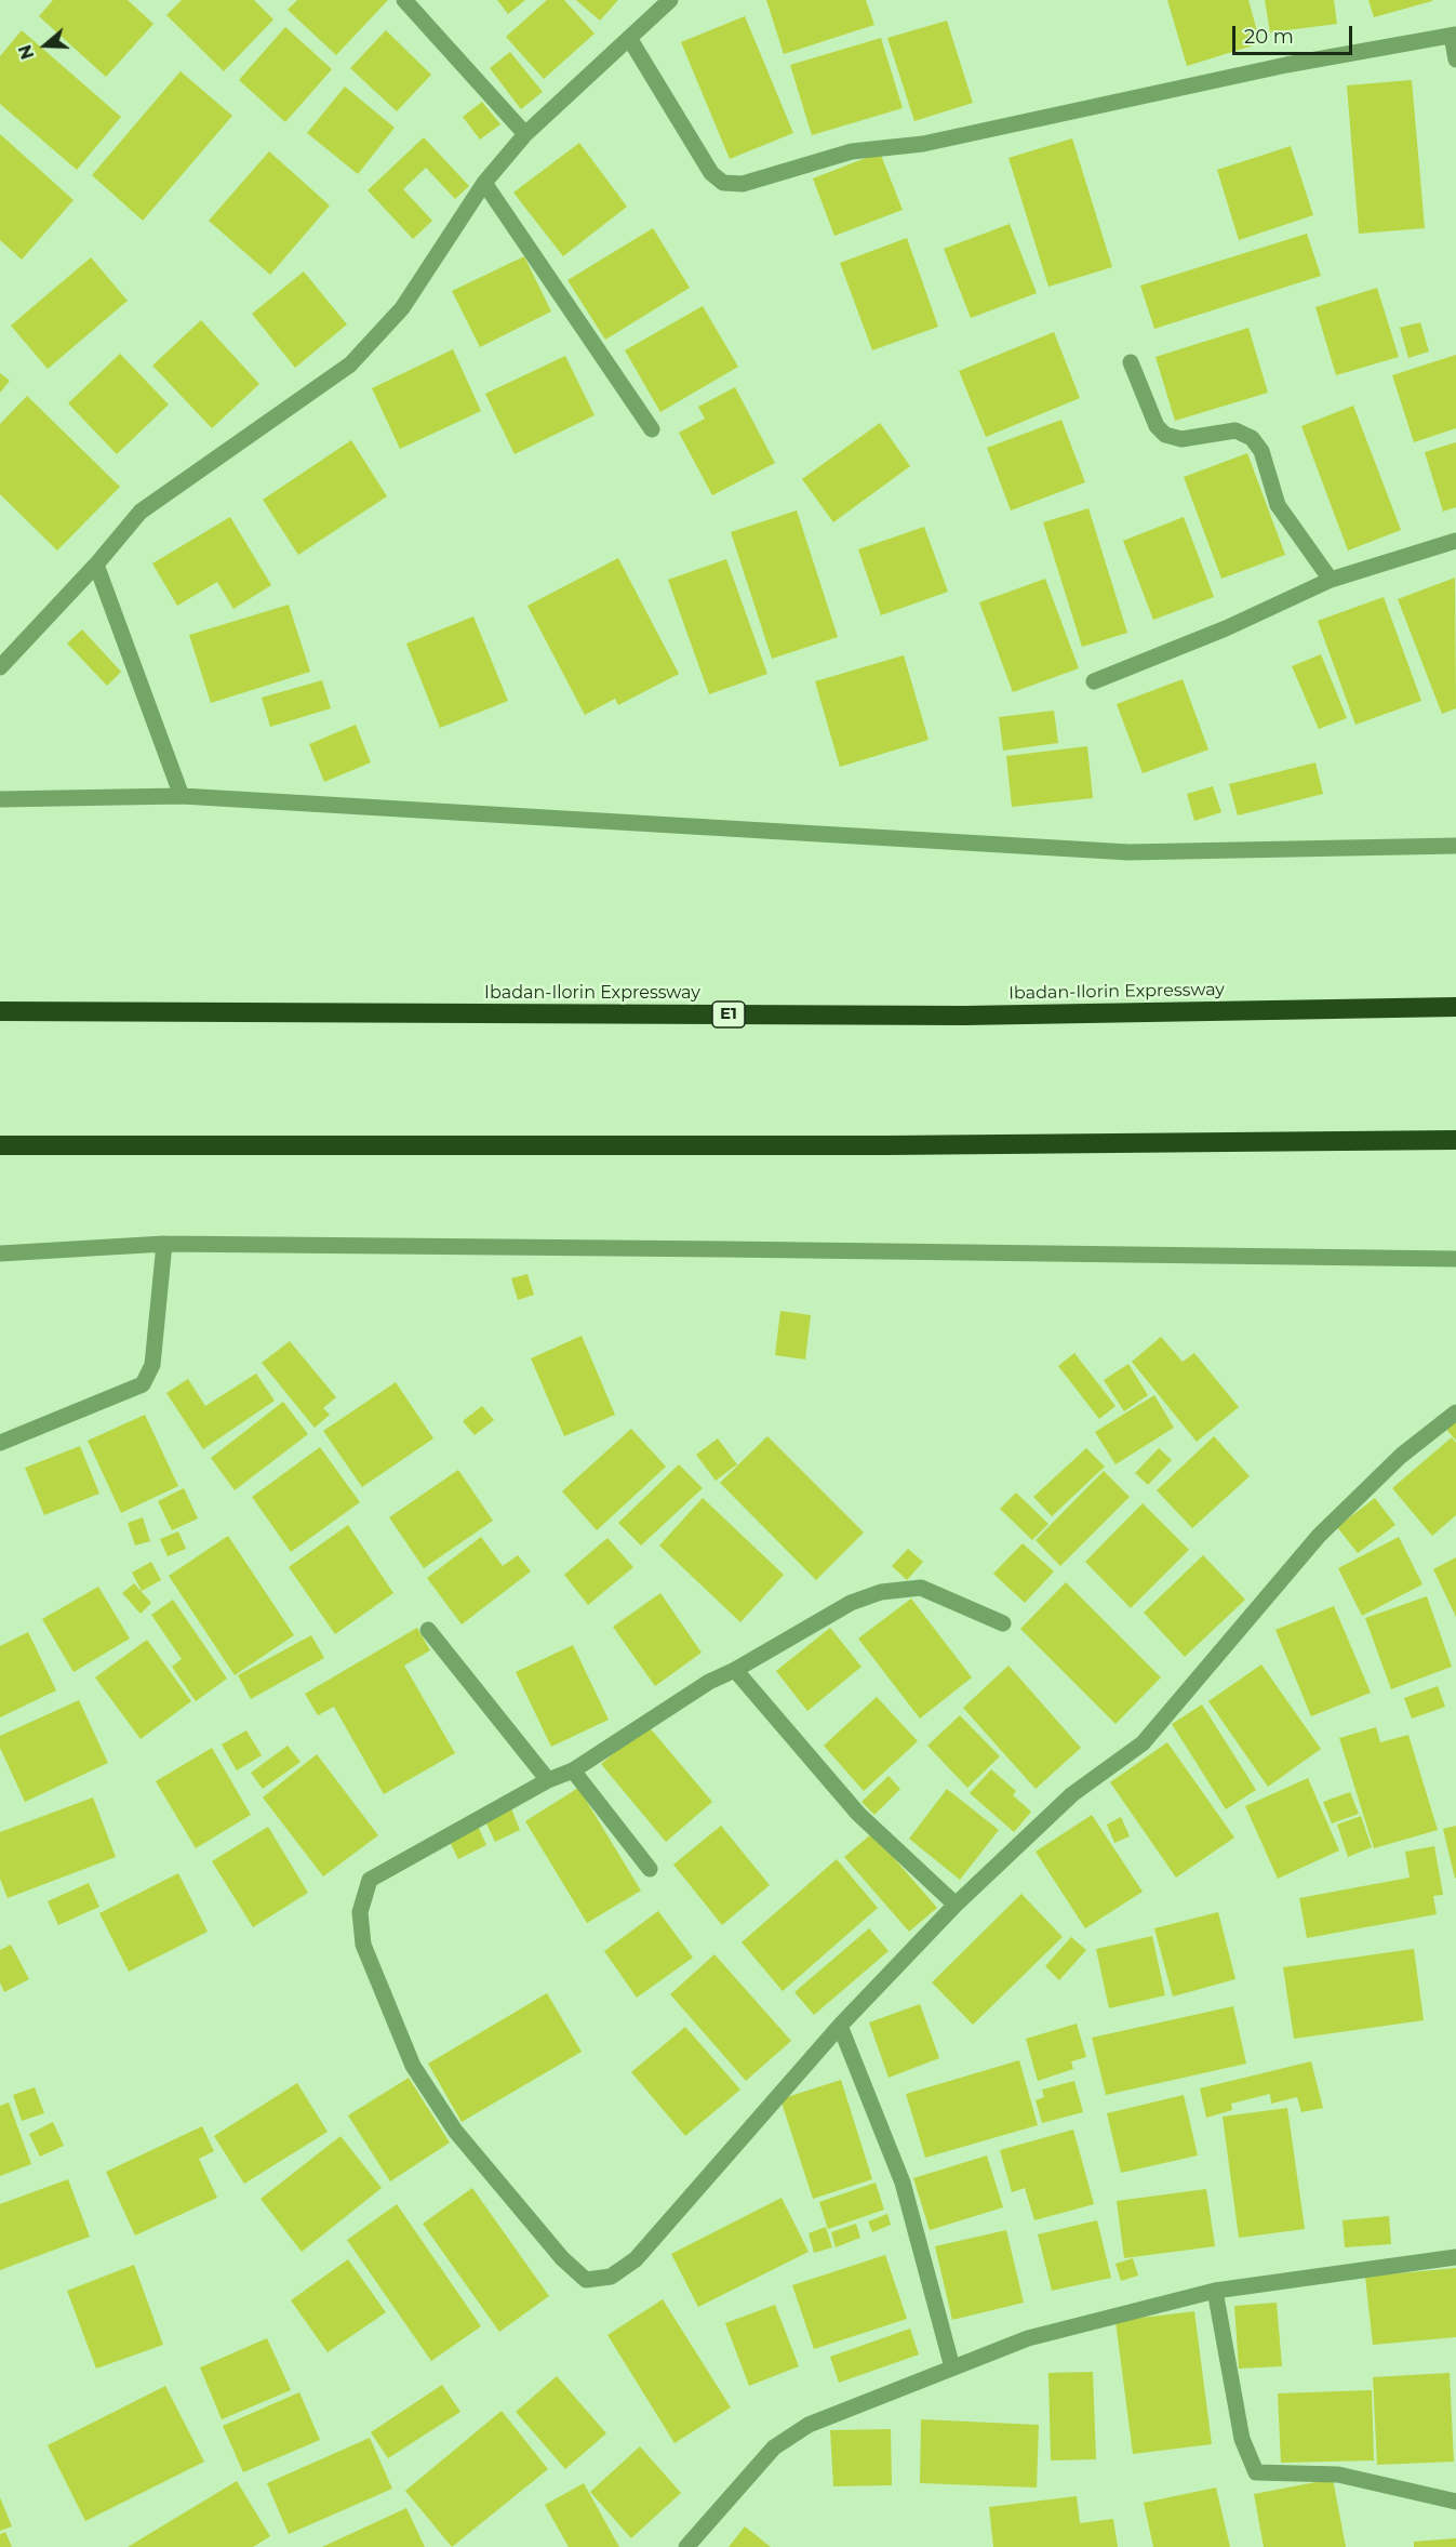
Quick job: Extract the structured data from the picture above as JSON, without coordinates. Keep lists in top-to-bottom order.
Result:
{
  "streets": {
    "highway": ["Ibadan-Ilorin Expressway", "E1"]
  },
  "scale_bar": "20 m",
  "north": "left"
}
